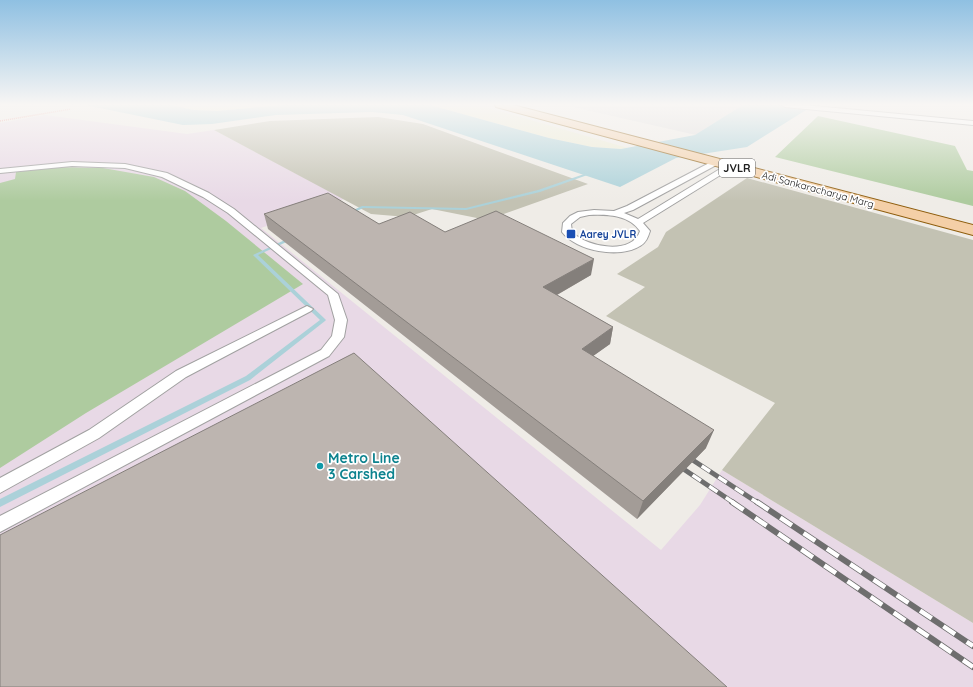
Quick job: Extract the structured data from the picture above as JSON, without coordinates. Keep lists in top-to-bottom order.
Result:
{
  "streets": {
    "main road": ["JVLR", "Adi Sankaracharya Marg"]
  },
  "places": {
    "transit": ["Aarey JVLR"],
    "other": ["Metro Line 3 Carshed"]
  }
}
